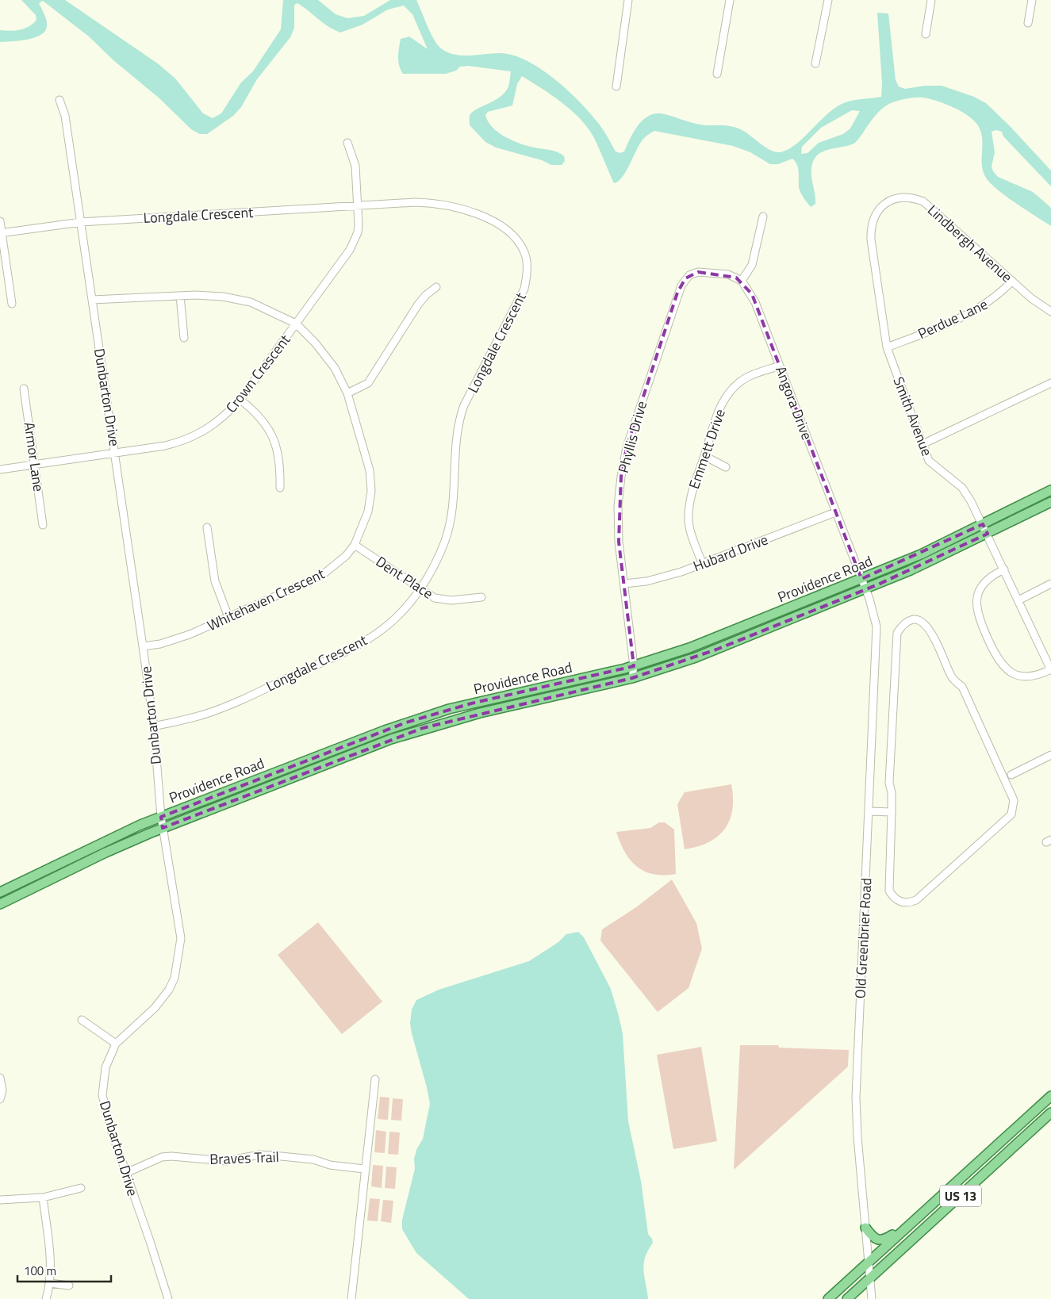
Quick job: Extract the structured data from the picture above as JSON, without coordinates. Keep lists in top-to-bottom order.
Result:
{
  "streets": {
    "main road": ["Providence Road", "US 13"],
    "street": [
      "Longdale Crescent",
      "Lindbergh Avenue",
      "Perdue Lane",
      "Crown Crescent",
      "Dunbarton Drive",
      "Angora Drive",
      "Smith Avenue",
      "Phyllis Drive",
      "Emmett Drive",
      "Armor Lane",
      "Hubard Drive",
      "Dent Place",
      "Whitehaven Crescent",
      "Old Greenbrier Road",
      "Braves Trail"
    ]
  },
  "crossings": [
    ["Longdale Crescent", "Crown Crescent"],
    ["Longdale Crescent", "Dunbarton Drive"],
    ["Longdale Crescent", "Dent Place"],
    ["Lindbergh Avenue", "Perdue Lane"],
    ["Lindbergh Avenue", "Smith Avenue"],
    ["Perdue Lane", "Smith Avenue"],
    ["Crown Crescent", "Dunbarton Drive"],
    ["Crown Crescent", "Armor Lane"],
    ["Crown Crescent", "Whitehaven Crescent"],
    ["Dunbarton Drive", "Providence Road"],
    ["Dunbarton Drive", "Whitehaven Crescent"],
    ["Dunbarton Drive", "Braves Trail"],
    ["Angora Drive", "Phyllis Drive"],
    ["Angora Drive", "Emmett Drive"],
    ["Angora Drive", "Hubard Drive"],
    ["Angora Drive", "Providence Road"],
    ["Angora Drive", "Old Greenbrier Road"],
    ["Smith Avenue", "Providence Road"],
    ["Phyllis Drive", "Hubard Drive"],
    ["Phyllis Drive", "Providence Road"],
    ["Emmett Drive", "Hubard Drive"],
    ["Dent Place", "Whitehaven Crescent"],
    ["Providence Road", "Old Greenbrier Road"],
    ["Old Greenbrier Road", "US 13"]
  ],
  "scale_bar": "100 m"
}
